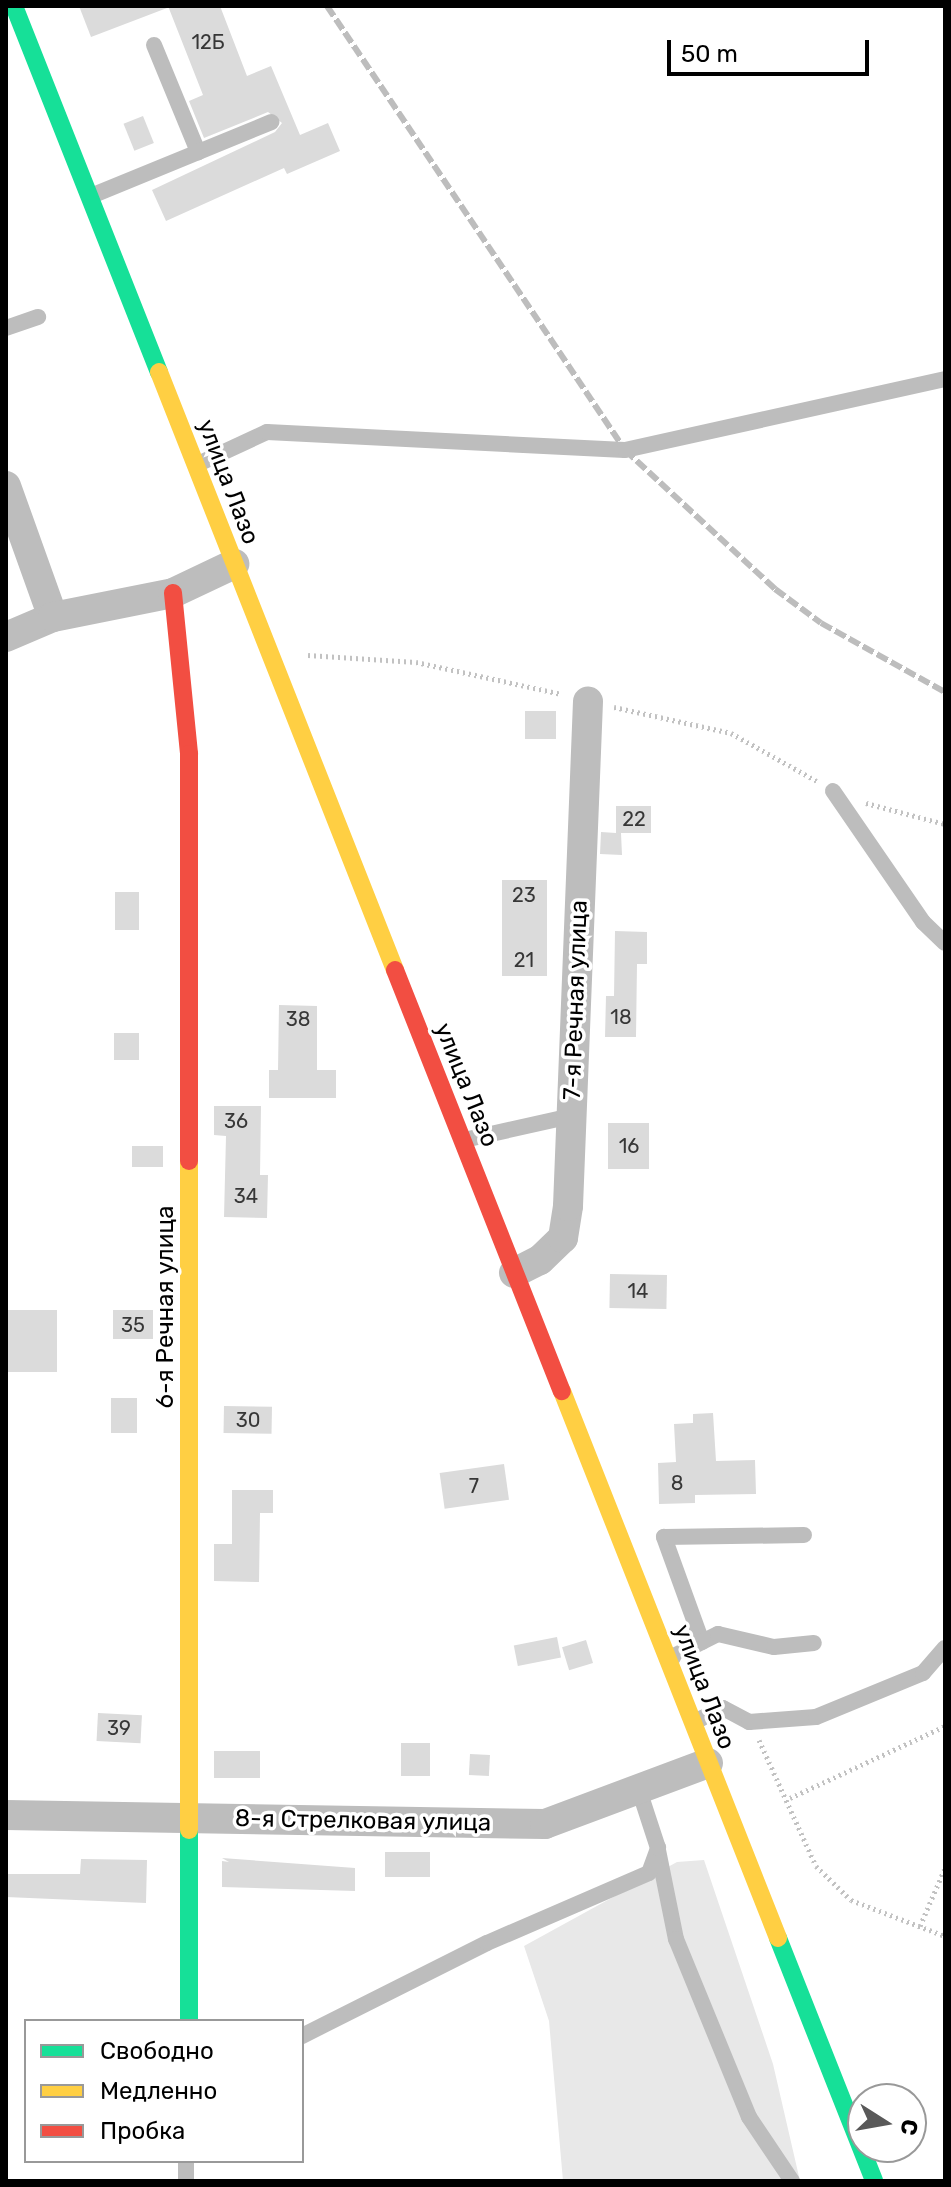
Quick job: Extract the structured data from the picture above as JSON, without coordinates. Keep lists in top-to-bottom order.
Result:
{
  "streets": {
    "main road": ["улица Лазо", "6-я Речная улица"],
    "street": ["7-я Речная улица", "8-я Стрелковая улица"]
  },
  "crossings": [
    ["улица Лазо", "7-я Речная улица"],
    ["улица Лазо", "8-я Стрелковая улица"],
    ["6-я Речная улица", "8-я Стрелковая улица"]
  ],
  "house_numbers": [
    "12Б",
    "22",
    "23",
    "21",
    "18",
    "38",
    "36",
    "16",
    "34",
    "14",
    "35",
    "30",
    "8",
    "7",
    "39"
  ],
  "legend": ["Свободно", "Медленно", "Пробка"],
  "scale_bar": "50 m",
  "north": "right"
}
